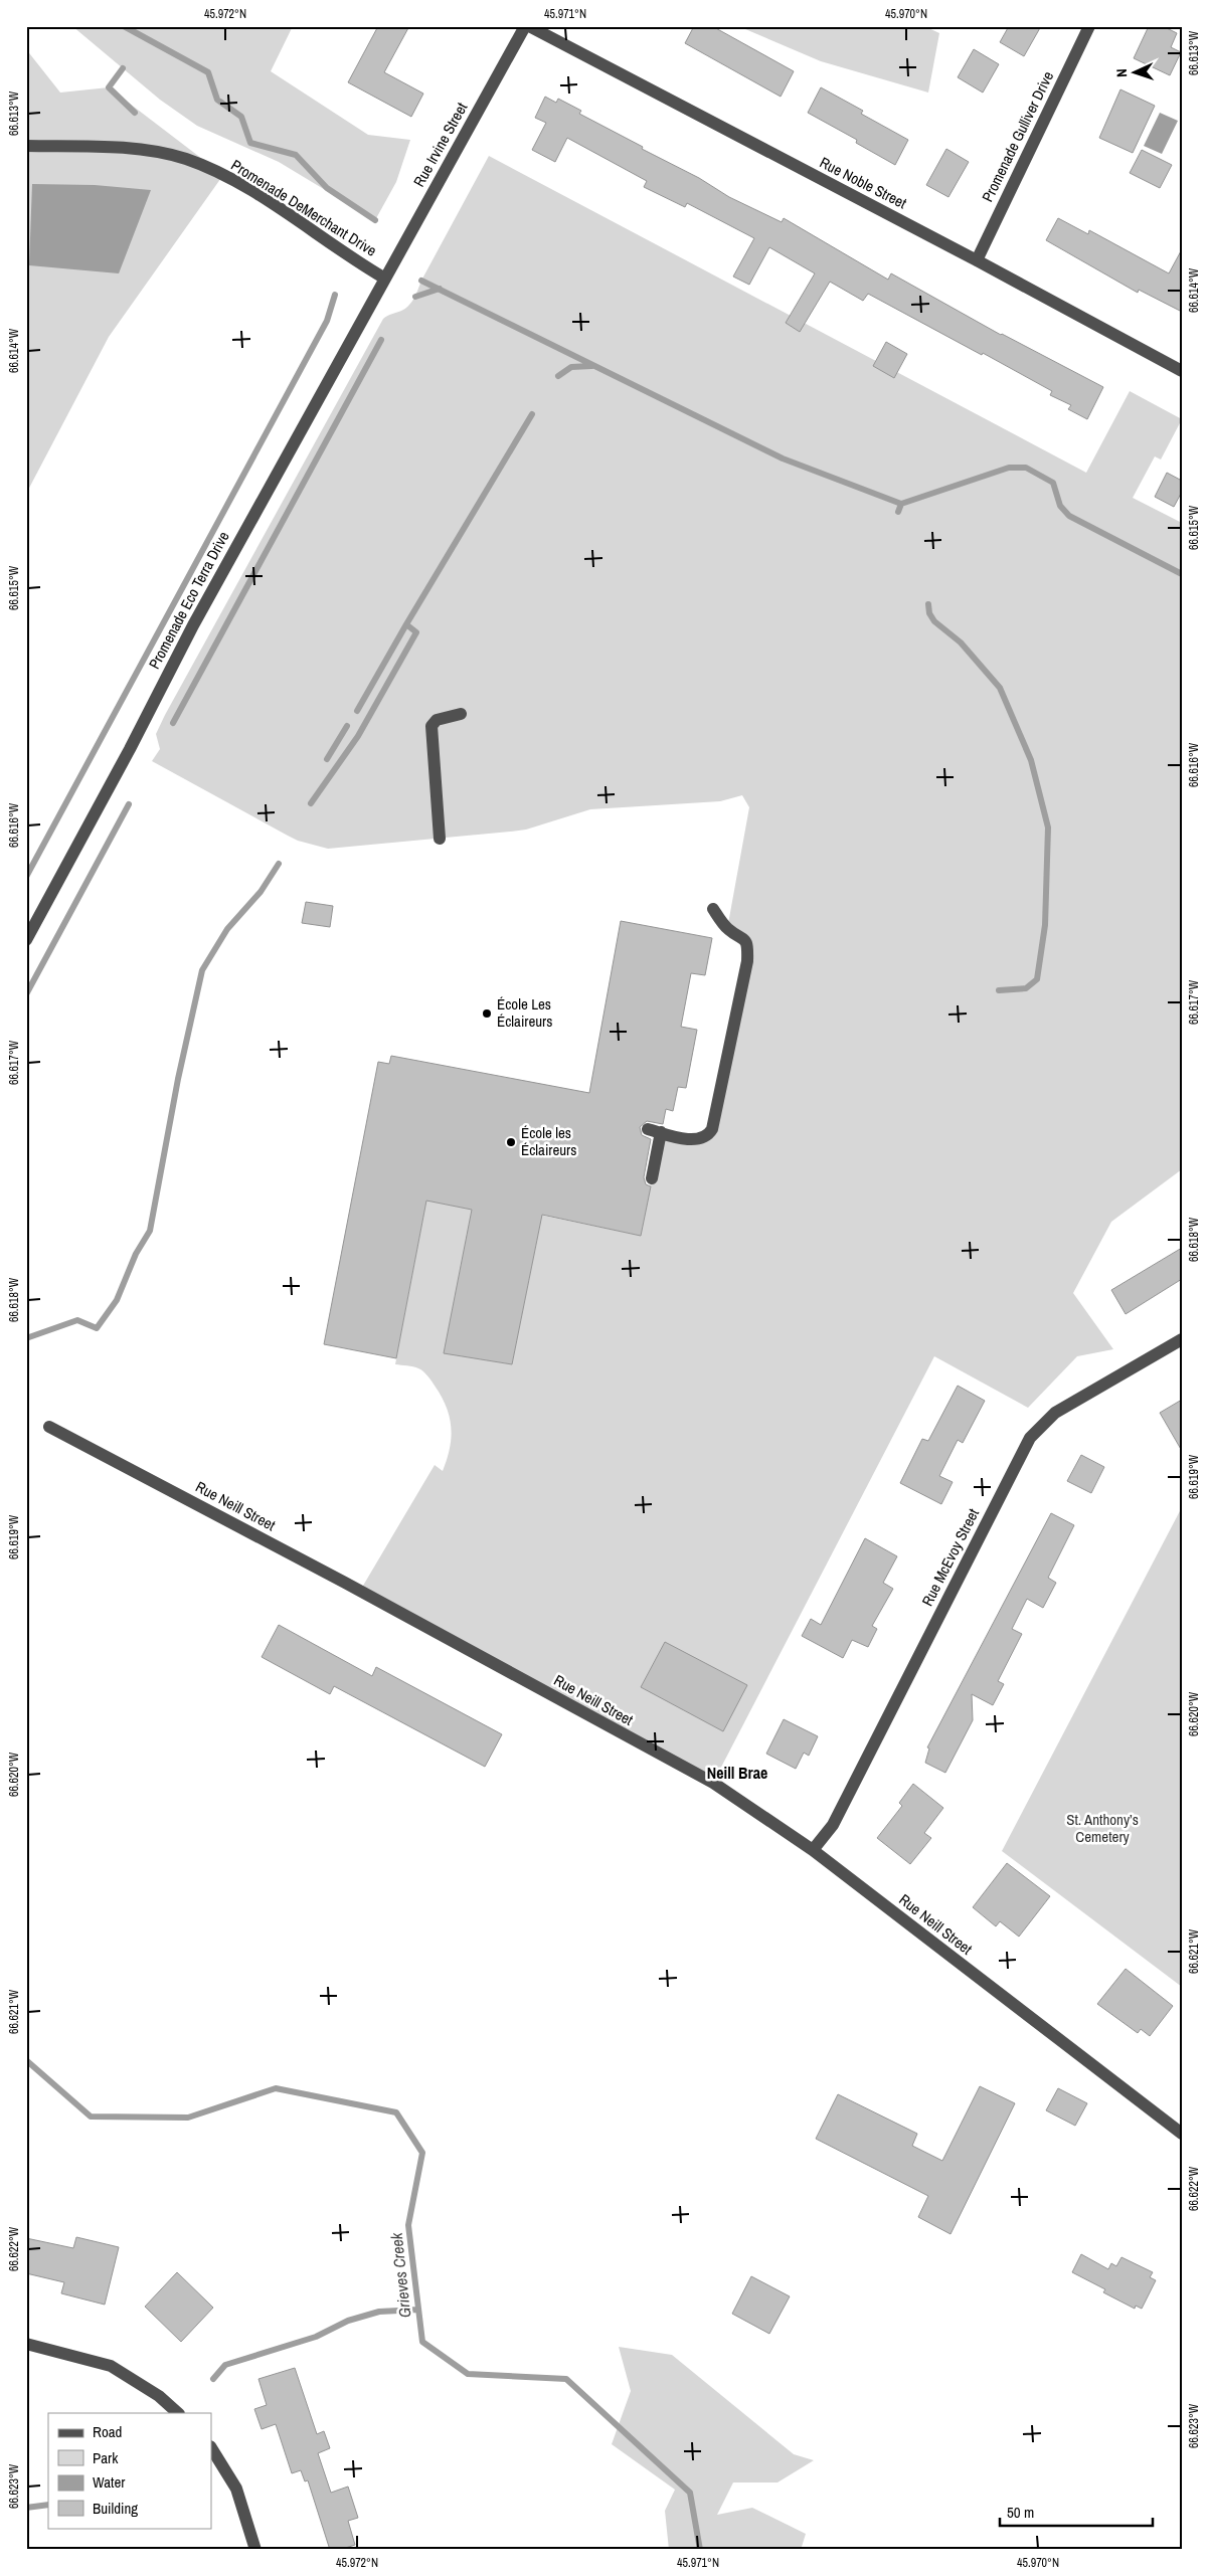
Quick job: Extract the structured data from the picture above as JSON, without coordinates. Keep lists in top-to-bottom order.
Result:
{
  "streets": {
    "street": [
      "Promenade Gulliver Drive",
      "Rue Irvine Street",
      "Rue Noble Street",
      "Promenade DeMerchant Drive",
      "Promenade Eco Terra Drive",
      "Rue Neill Street",
      "Rue McEvoy Street"
    ]
  },
  "crossings": [
    ["Promenade Gulliver Drive", "Rue Noble Street"],
    ["Rue Irvine Street", "Promenade DeMerchant Drive"],
    ["Rue Irvine Street", "Promenade Eco Terra Drive"],
    ["Promenade DeMerchant Drive", "Promenade Eco Terra Drive"],
    ["Rue Neill Street", "Rue McEvoy Street"]
  ],
  "districts": ["Neill Brae"],
  "water": ["Grieves Creek"],
  "parks": ["St. Anthony’s Cemetery"],
  "places": ["École Les Éclaireurs", "École les Éclaireurs"],
  "legend": [
    "Road",
    "Park",
    "Water",
    "Building"
  ],
  "scale_bar": "50 m",
  "north": "left",
  "coordinates": [
    "45.972°N",
    "45.971°N",
    "45.970°N",
    "66.613°W",
    "66.614°W",
    "66.615°W",
    "66.616°W",
    "66.617°W",
    "66.618°W",
    "66.619°W",
    "66.620°W",
    "66.621°W",
    "66.622°W",
    "66.623°W"
  ]
}
